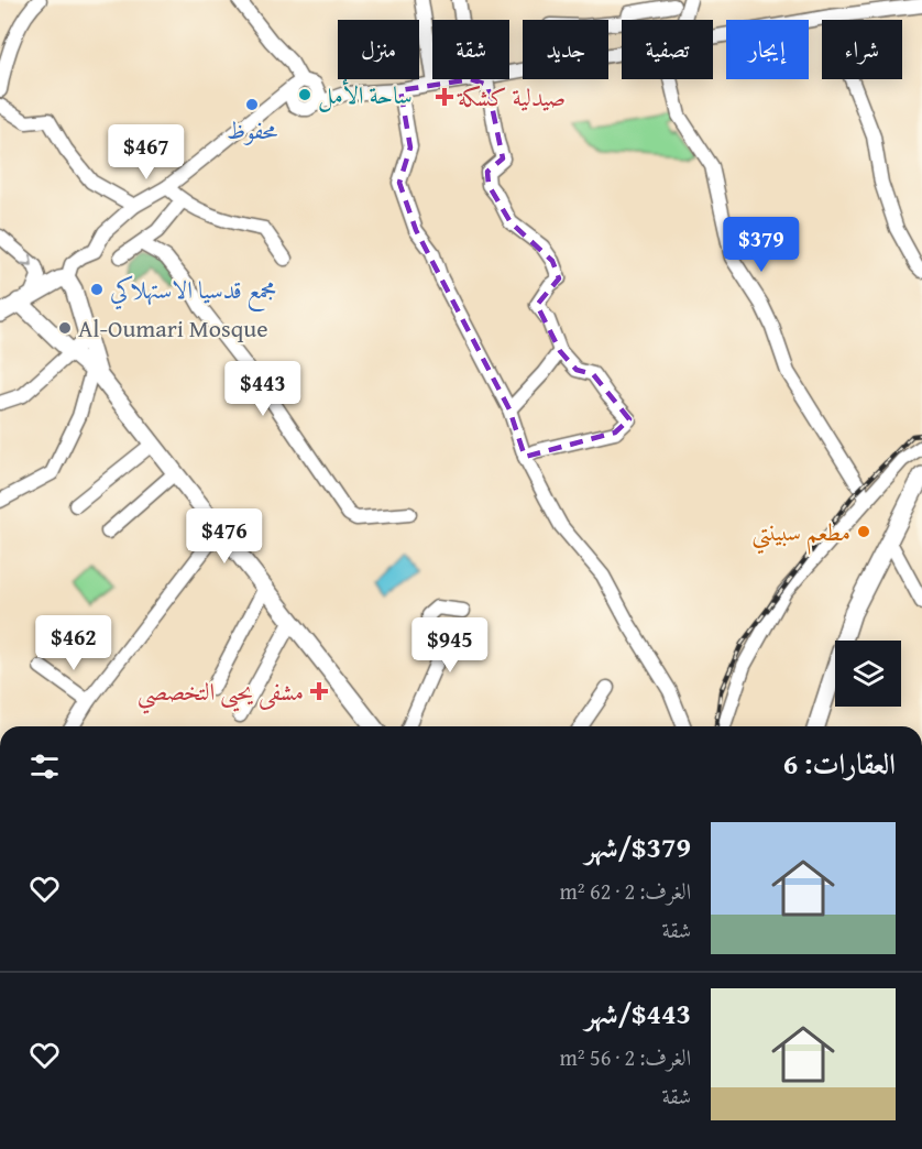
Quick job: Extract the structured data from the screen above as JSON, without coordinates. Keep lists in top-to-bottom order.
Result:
{
  "places": {
    "other": [
      "ساحة الأمل",
      "محفوظ",
      "مجمع قدسيا الاستهلاكي",
      "Al-Oumari Mosque",
      "مطعم سبينتي"
    ],
    "health": ["صيدلية كشكة", "مشفى يحيى التخصصي"]
  },
  "page": {
    "chip": [
      "شراء",
      "إيجار",
      "تصفية",
      "جديد",
      "شقة",
      "منزل"
    ],
    "price": [
      "$467",
      "$379",
      "$443",
      "$476",
      "$462",
      "$945"
    ],
    "heading": "العقارات: 6",
    "list": [
      {
        "name": "$379/شهر",
        "note": "الغرف: 2 · 62 m² · شقة"
      },
      {
        "name": "$443/شهر",
        "note": "الغرف: 2 · 56 m² · شقة"
      }
    ]
  }
}
